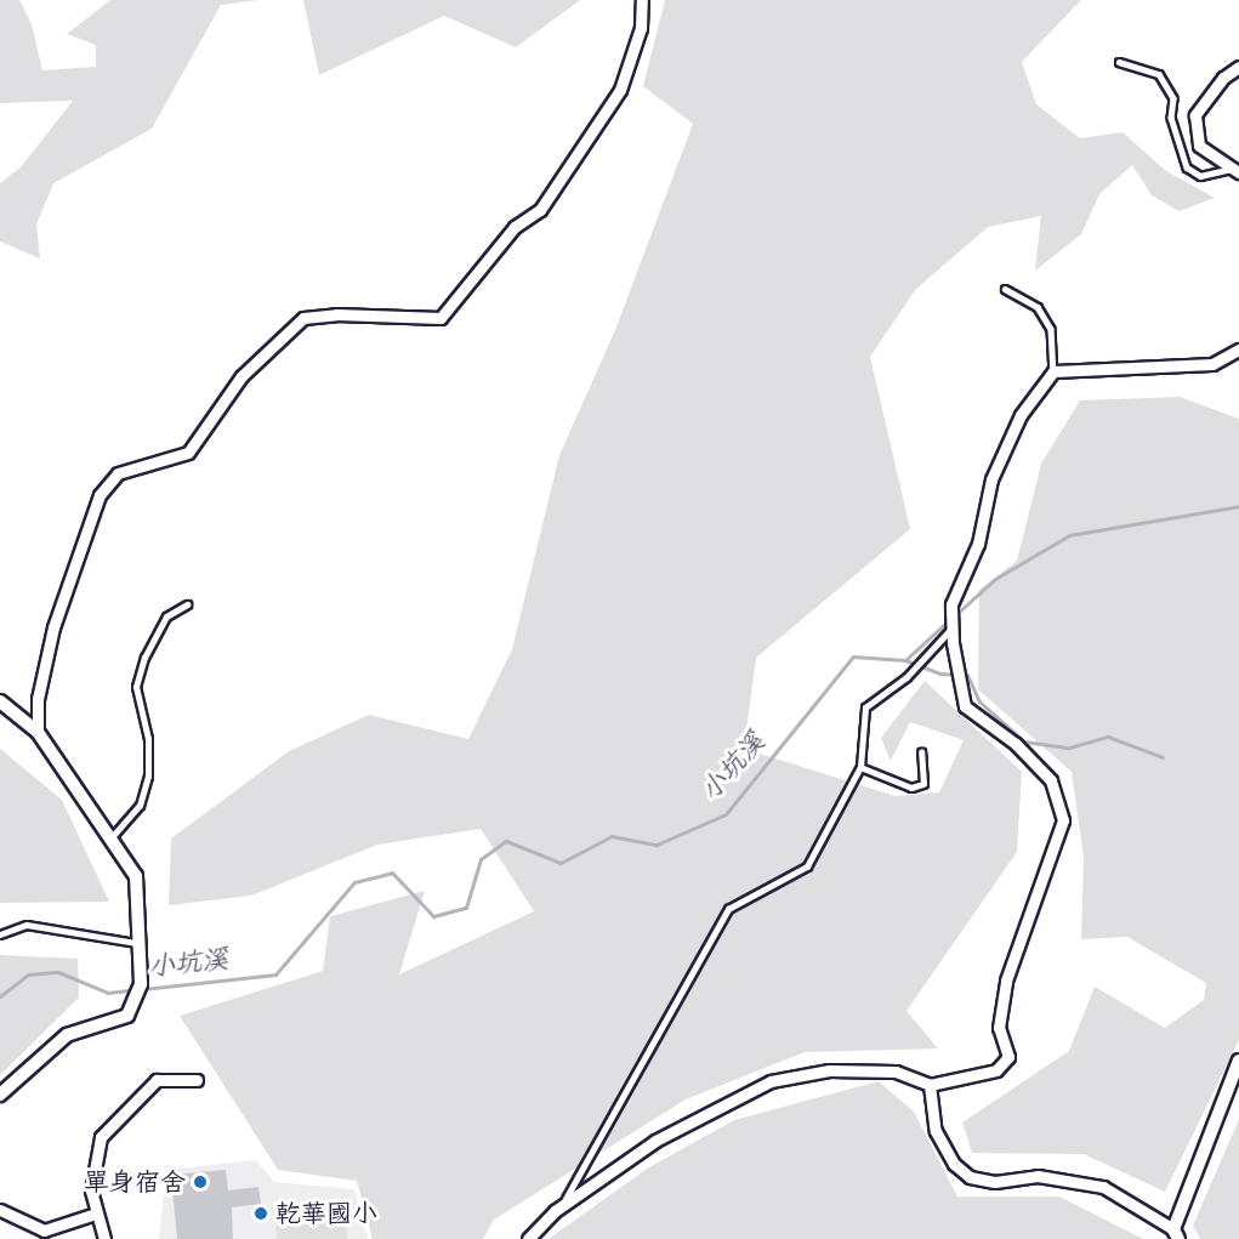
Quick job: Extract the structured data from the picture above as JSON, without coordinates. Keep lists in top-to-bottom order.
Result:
{
  "water": ["小坑溪"],
  "places": ["單身宿舍", "乾華國小"]
}
